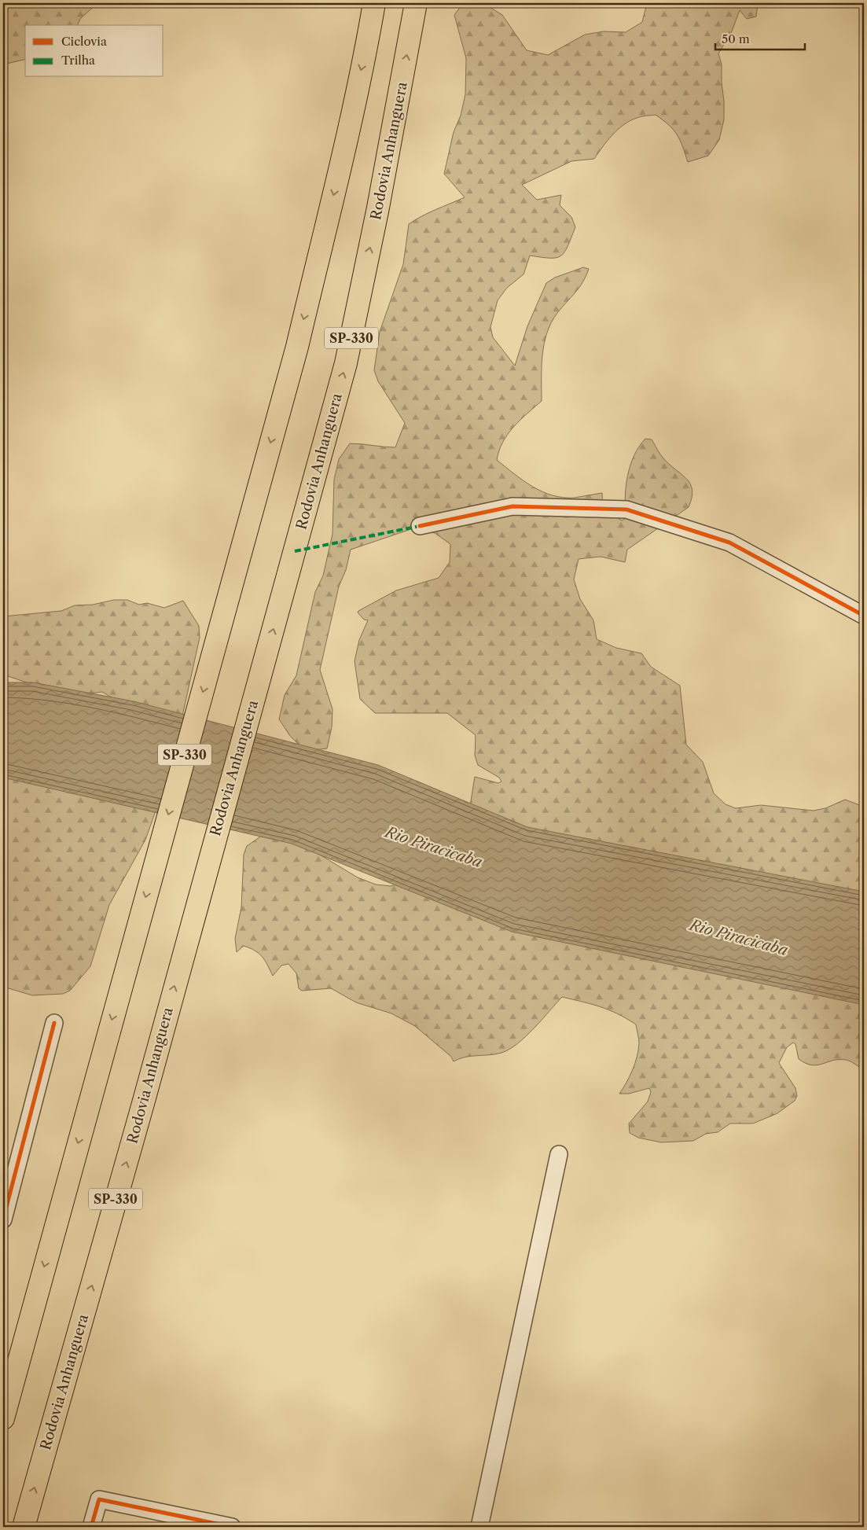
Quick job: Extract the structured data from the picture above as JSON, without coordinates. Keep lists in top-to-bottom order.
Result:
{
  "streets": {
    "highway": ["Rodovia Anhanguera", "SP-330"]
  },
  "water": ["Rio Piracicaba"],
  "legend": ["Ciclovia", "Trilha"],
  "scale_bar": "50 m"
}
